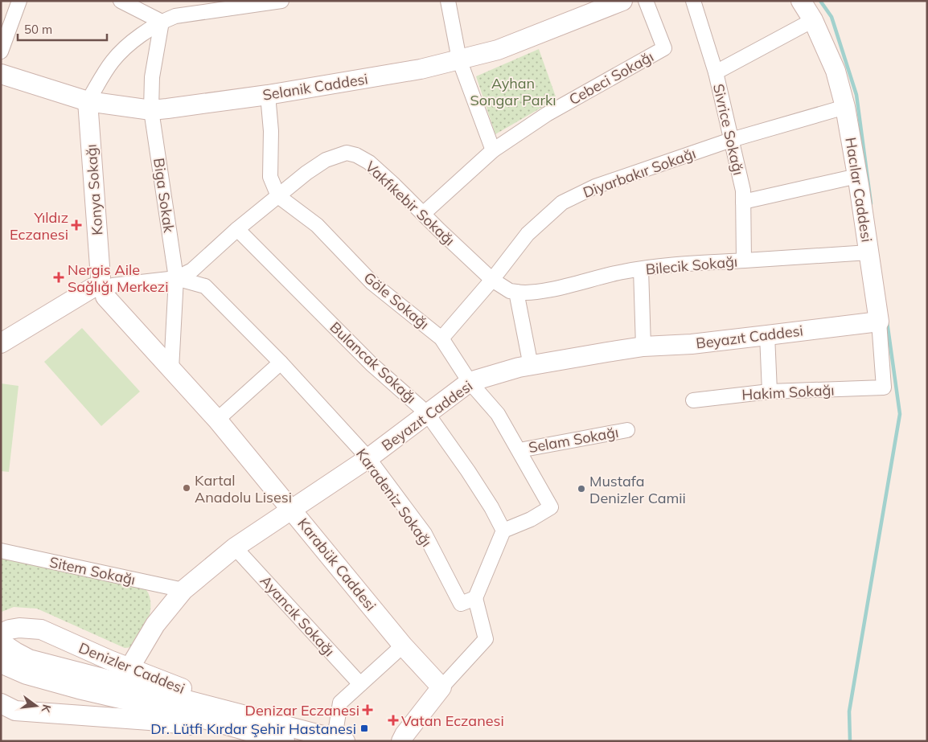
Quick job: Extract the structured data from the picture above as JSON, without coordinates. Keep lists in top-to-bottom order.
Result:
{
  "streets": {
    "street": [
      "Cebeci Sokağı",
      "Selanik Caddesi",
      "Sivrice Sokağı",
      "Diyarbakır Sokağı",
      "Konya Sokağı",
      "Hacılar Caddesi",
      "Biga Sokak",
      "Vakfıkebir Sokağı",
      "Bilecik Sokağı",
      "Göle Sokağı",
      "Beyazıt Caddesi",
      "Bulancak Sokağı",
      "Hakim Sokağı",
      "Selam Sokağı",
      "Karadeniz Sokağı",
      "Karabük Caddesi",
      "Sitem Sokağı",
      "Ayancık Sokağı",
      "Denizler Caddesi"
    ]
  },
  "crossings": [
    ["Cebeci Sokağı", "Vakfıkebir Sokağı"],
    ["Selanik Caddesi", "Konya Sokağı"],
    ["Selanik Caddesi", "Biga Sokak"],
    ["Sivrice Sokağı", "Diyarbakır Sokağı"],
    ["Sivrice Sokağı", "Bilecik Sokağı"],
    ["Diyarbakır Sokağı", "Hacılar Caddesi"],
    ["Diyarbakır Sokağı", "Vakfıkebir Sokağı"],
    ["Diyarbakır Sokağı", "Göle Sokağı"],
    ["Konya Sokağı", "Vakfıkebir Sokağı"],
    ["Konya Sokağı", "Karabük Caddesi"],
    ["Hacılar Caddesi", "Bilecik Sokağı"],
    ["Hacılar Caddesi", "Beyazıt Caddesi"],
    ["Hacılar Caddesi", "Hakim Sokağı"],
    ["Biga Sokak", "Vakfıkebir Sokağı"],
    ["Biga Sokak", "Karadeniz Sokağı"],
    ["Biga Sokak", "Karabük Caddesi"],
    ["Vakfıkebir Sokağı", "Bilecik Sokağı"],
    ["Vakfıkebir Sokağı", "Göle Sokağı"],
    ["Vakfıkebir Sokağı", "Bulancak Sokağı"],
    ["Vakfıkebir Sokağı", "Karadeniz Sokağı"],
    ["Vakfıkebir Sokağı", "Karabük Caddesi"],
    ["Göle Sokağı", "Beyazıt Caddesi"],
    ["Göle Sokağı", "Bulancak Sokağı"],
    ["Göle Sokağı", "Selam Sokağı"],
    ["Beyazıt Caddesi", "Bulancak Sokağı"],
    ["Beyazıt Caddesi", "Karadeniz Sokağı"],
    ["Beyazıt Caddesi", "Karabük Caddesi"],
    ["Beyazıt Caddesi", "Sitem Sokağı"],
    ["Beyazıt Caddesi", "Ayancık Sokağı"],
    ["Beyazıt Caddesi", "Denizler Caddesi"]
  ],
  "parks": ["Ayhan Songar Parkı"],
  "places": {
    "health": [
      "Yıldız Eczanesi",
      "Nergis Aile Sağlığı Merkezi",
      "Denizar Eczanesi",
      "Vatan Eczanesi"
    ],
    "other": ["Kartal Anadolu Lisesi", "Mustafa Denizler Camii"],
    "transit": ["Dr. Lütfi Kırdar Şehir Hastanesi"]
  },
  "scale_bar": "50 m",
  "north": "right"
}
